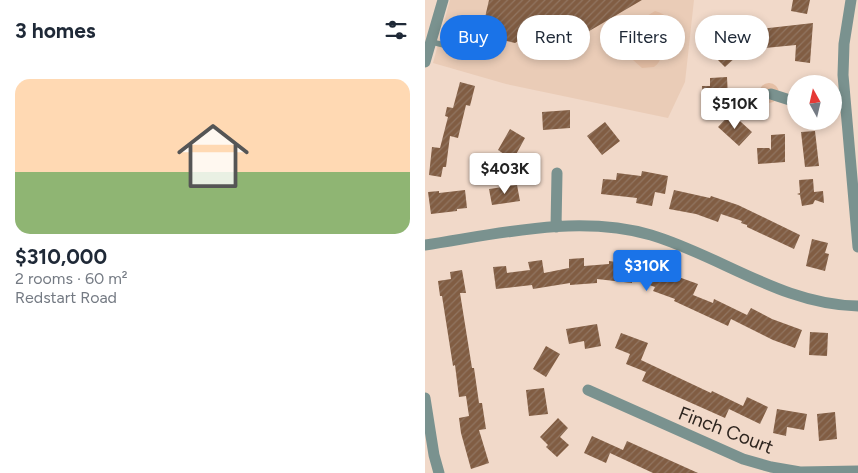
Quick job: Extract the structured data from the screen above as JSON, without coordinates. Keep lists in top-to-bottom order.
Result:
{
  "streets": {
    "street": ["Finch Court"]
  },
  "north": "top",
  "page": {
    "heading": "3 homes",
    "chip": [
      "Buy",
      "Rent",
      "Filters",
      "New"
    ],
    "list": [
      {
        "name": "$310,000",
        "note": "2 rooms · 60 m² · Redstart Road"
      }
    ],
    "price": ["$510K", "$403K", "$310K"]
  }
}
